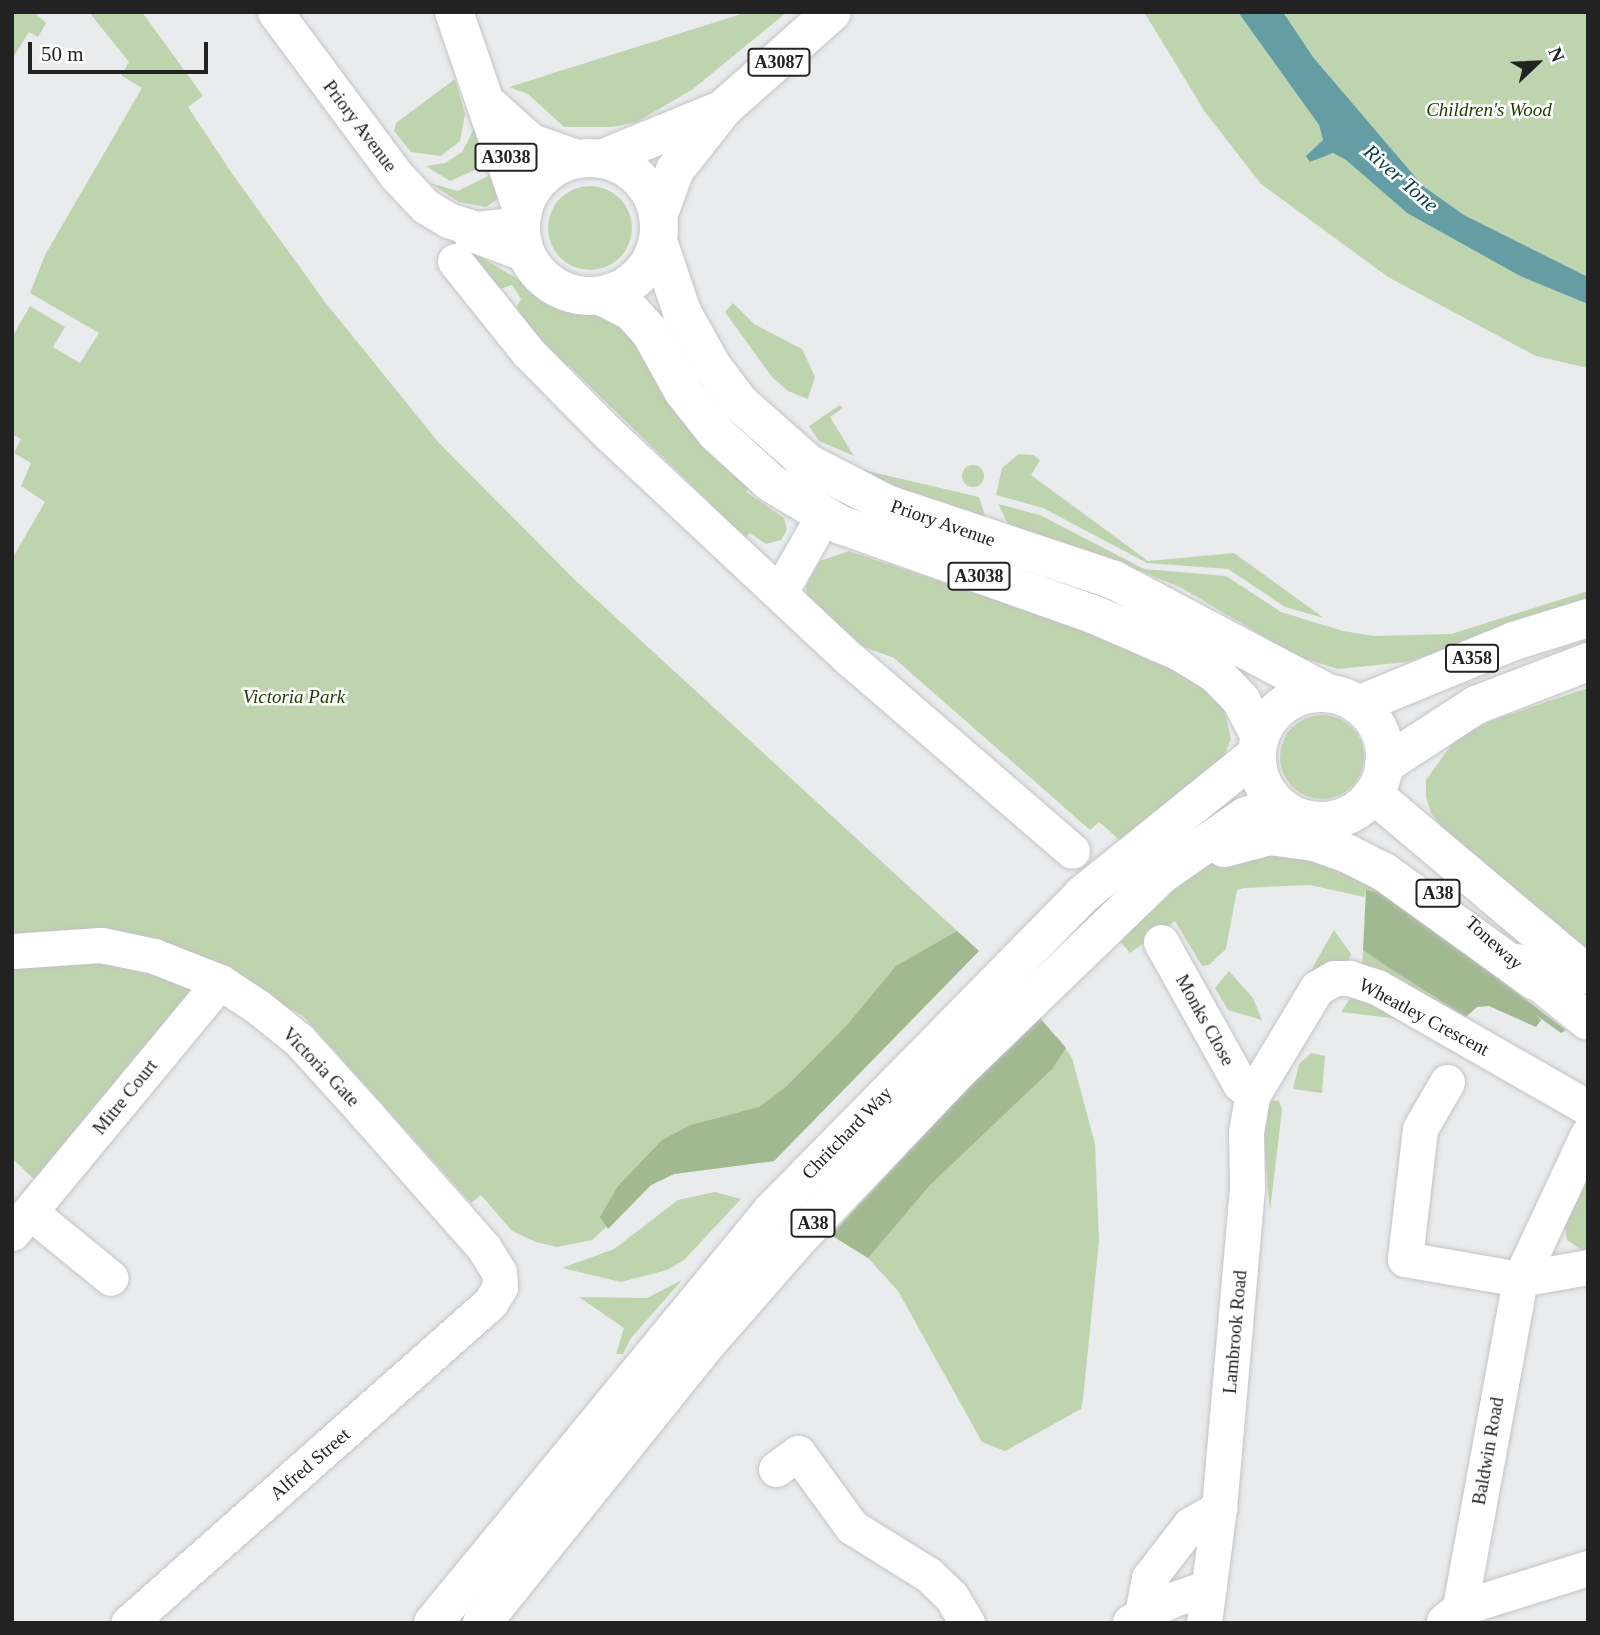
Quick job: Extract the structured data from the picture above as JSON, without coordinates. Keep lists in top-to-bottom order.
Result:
{
  "streets": {
    "main road": [
      "A3087",
      "Priory Avenue",
      "A3038",
      "A358",
      "A38",
      "Toneway",
      "Chritchard Way"
    ],
    "street": [
      "Wheatley Crescent",
      "Monks Close",
      "Victoria Gate",
      "Mitre Court",
      "Lambrook Road",
      "Baldwin Road",
      "Alfred Street"
    ]
  },
  "crossings": [
    ["A3087", "Priory Avenue"],
    ["A3087", "A3038"],
    ["Priory Avenue", "A3038"],
    ["Priory Avenue", "A358"],
    ["Priory Avenue", "A38"],
    ["Priory Avenue", "Toneway"],
    ["Priory Avenue", "Chritchard Way"],
    ["A358", "A38"],
    ["A358", "Toneway"],
    ["A358", "Chritchard Way"],
    ["A38", "Toneway"],
    ["A38", "Chritchard Way"],
    ["Toneway", "Chritchard Way"],
    ["Wheatley Crescent", "Lambrook Road"],
    ["Monks Close", "Lambrook Road"],
    ["Victoria Gate", "Mitre Court"],
    ["Victoria Gate", "Alfred Street"]
  ],
  "water": ["River Tone"],
  "parks": ["Children's Wood", "Victoria Park"],
  "scale_bar": "50 m",
  "north": "top right"
}
